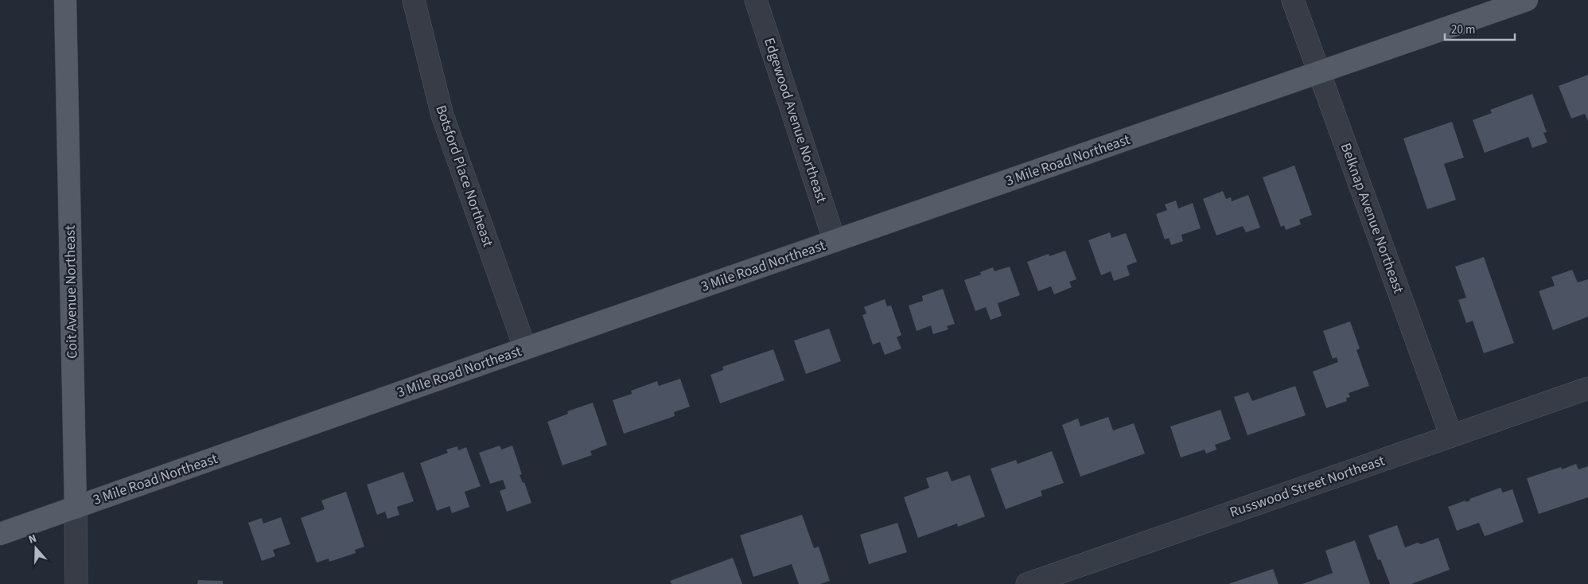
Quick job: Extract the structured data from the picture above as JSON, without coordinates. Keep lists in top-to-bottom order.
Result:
{
  "streets": {
    "main road": ["3 Mile Road Northeast", "Coit Avenue Northeast"],
    "street": [
      "Edgewood Avenue Northeast",
      "Botsford Place Northeast",
      "Belknap Avenue Northeast",
      "Russwood Street Northeast"
    ]
  },
  "crossings": [
    ["Edgewood Avenue Northeast", "3 Mile Road Northeast"],
    ["3 Mile Road Northeast", "Botsford Place Northeast"],
    ["3 Mile Road Northeast", "Belknap Avenue Northeast"],
    ["3 Mile Road Northeast", "Coit Avenue Northeast"],
    ["Belknap Avenue Northeast", "Russwood Street Northeast"]
  ],
  "scale_bar": "20 m",
  "north": "top"
}
